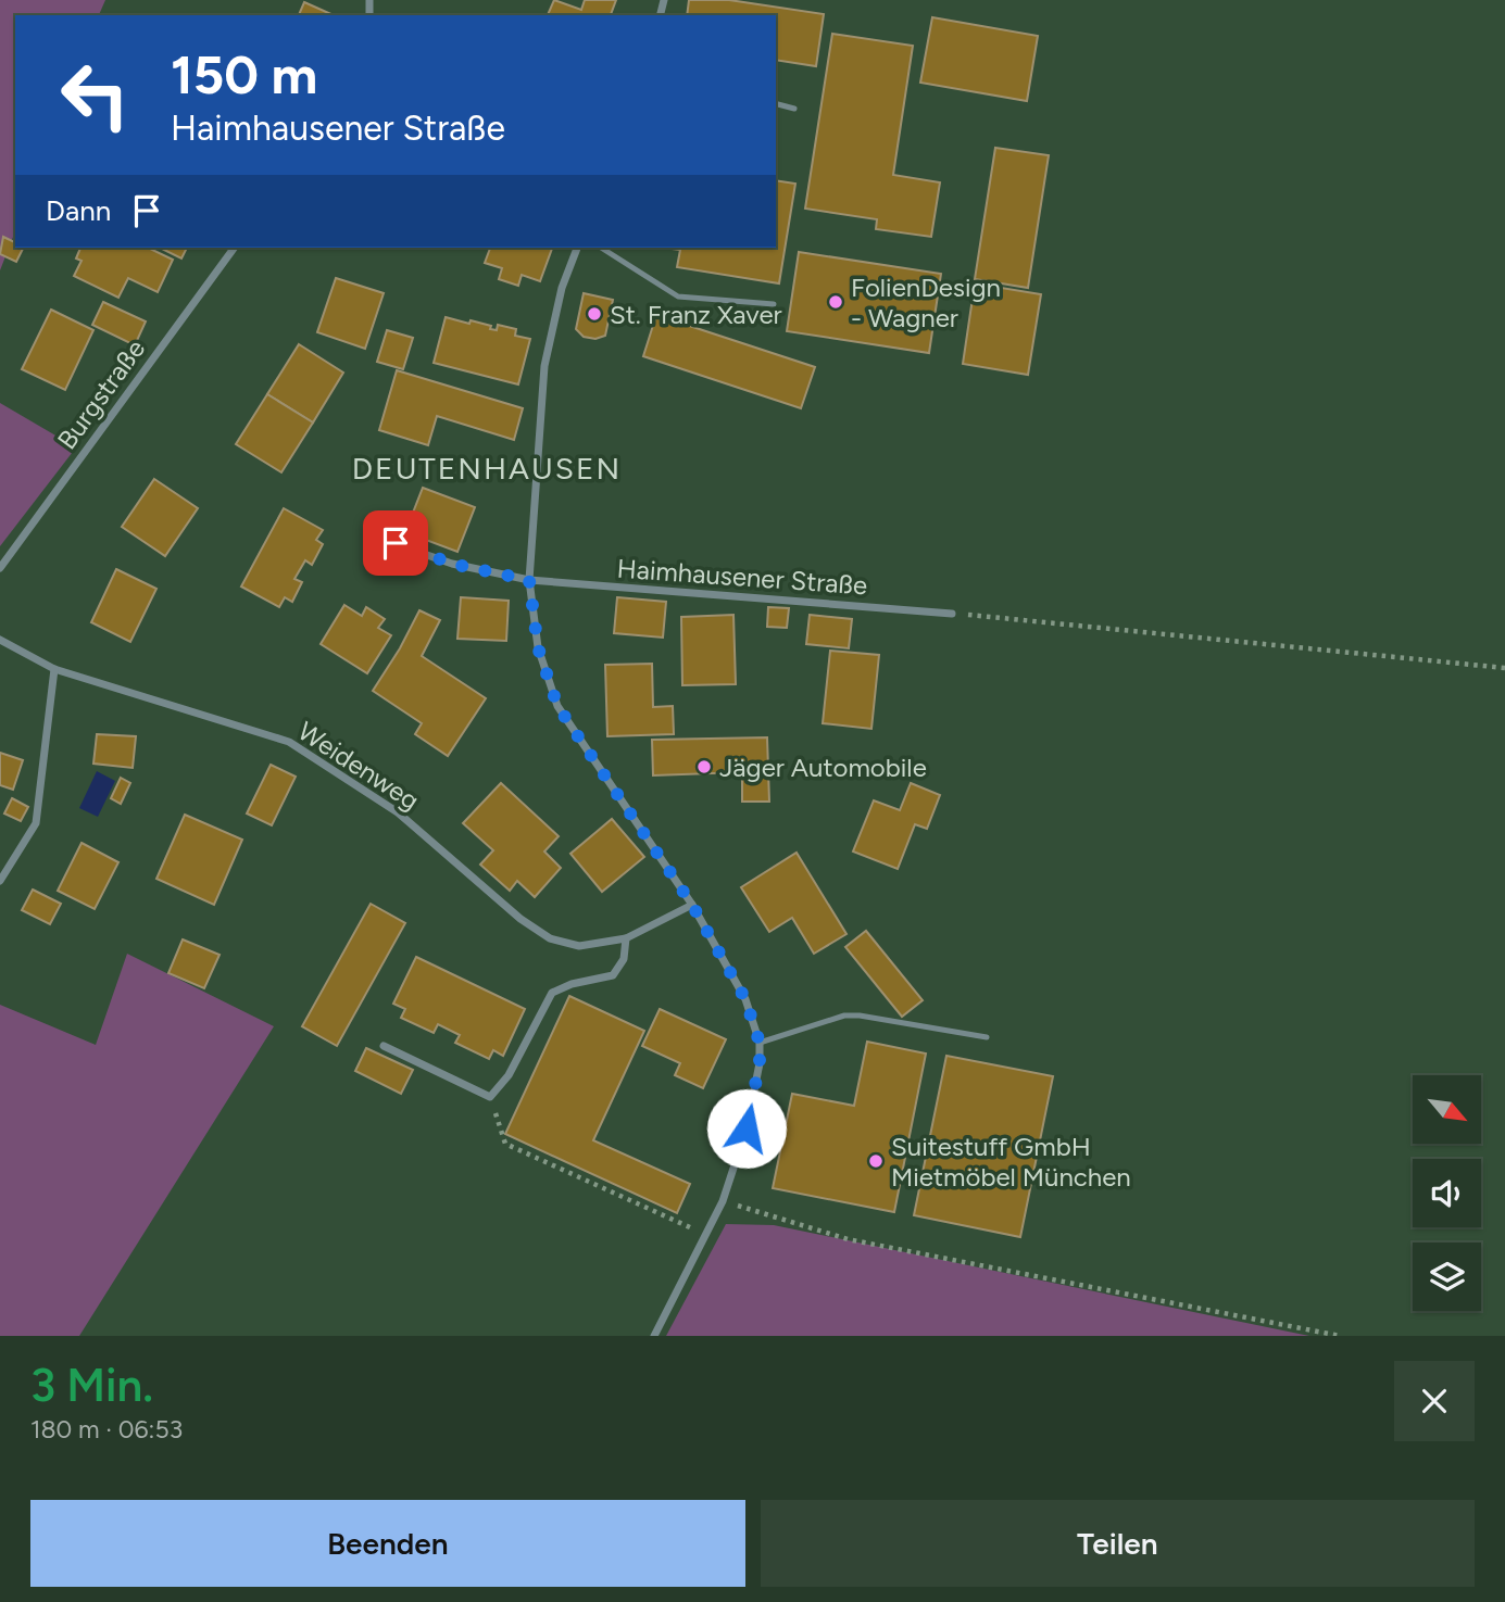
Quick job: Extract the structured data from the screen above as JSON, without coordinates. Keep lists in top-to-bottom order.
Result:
{
  "streets": {
    "street": ["Burgstraße", "Haimhausener Straße", "Weidenweg"]
  },
  "districts": ["DEUTENHAUSEN"],
  "places": [
    "FolienDesign - Wagner",
    "St. Franz Xaver",
    "Jäger Automobile",
    "Suitestuff GmbH Mietmöbel München"
  ],
  "north": "bottom right",
  "page": {
    "turn": ["150 m", "Haimhausener Straße"],
    "then": "Dann",
    "heading": ["3 Min.", "180 m · 06:53"],
    "buttons": ["Beenden", "Teilen"]
  }
}
